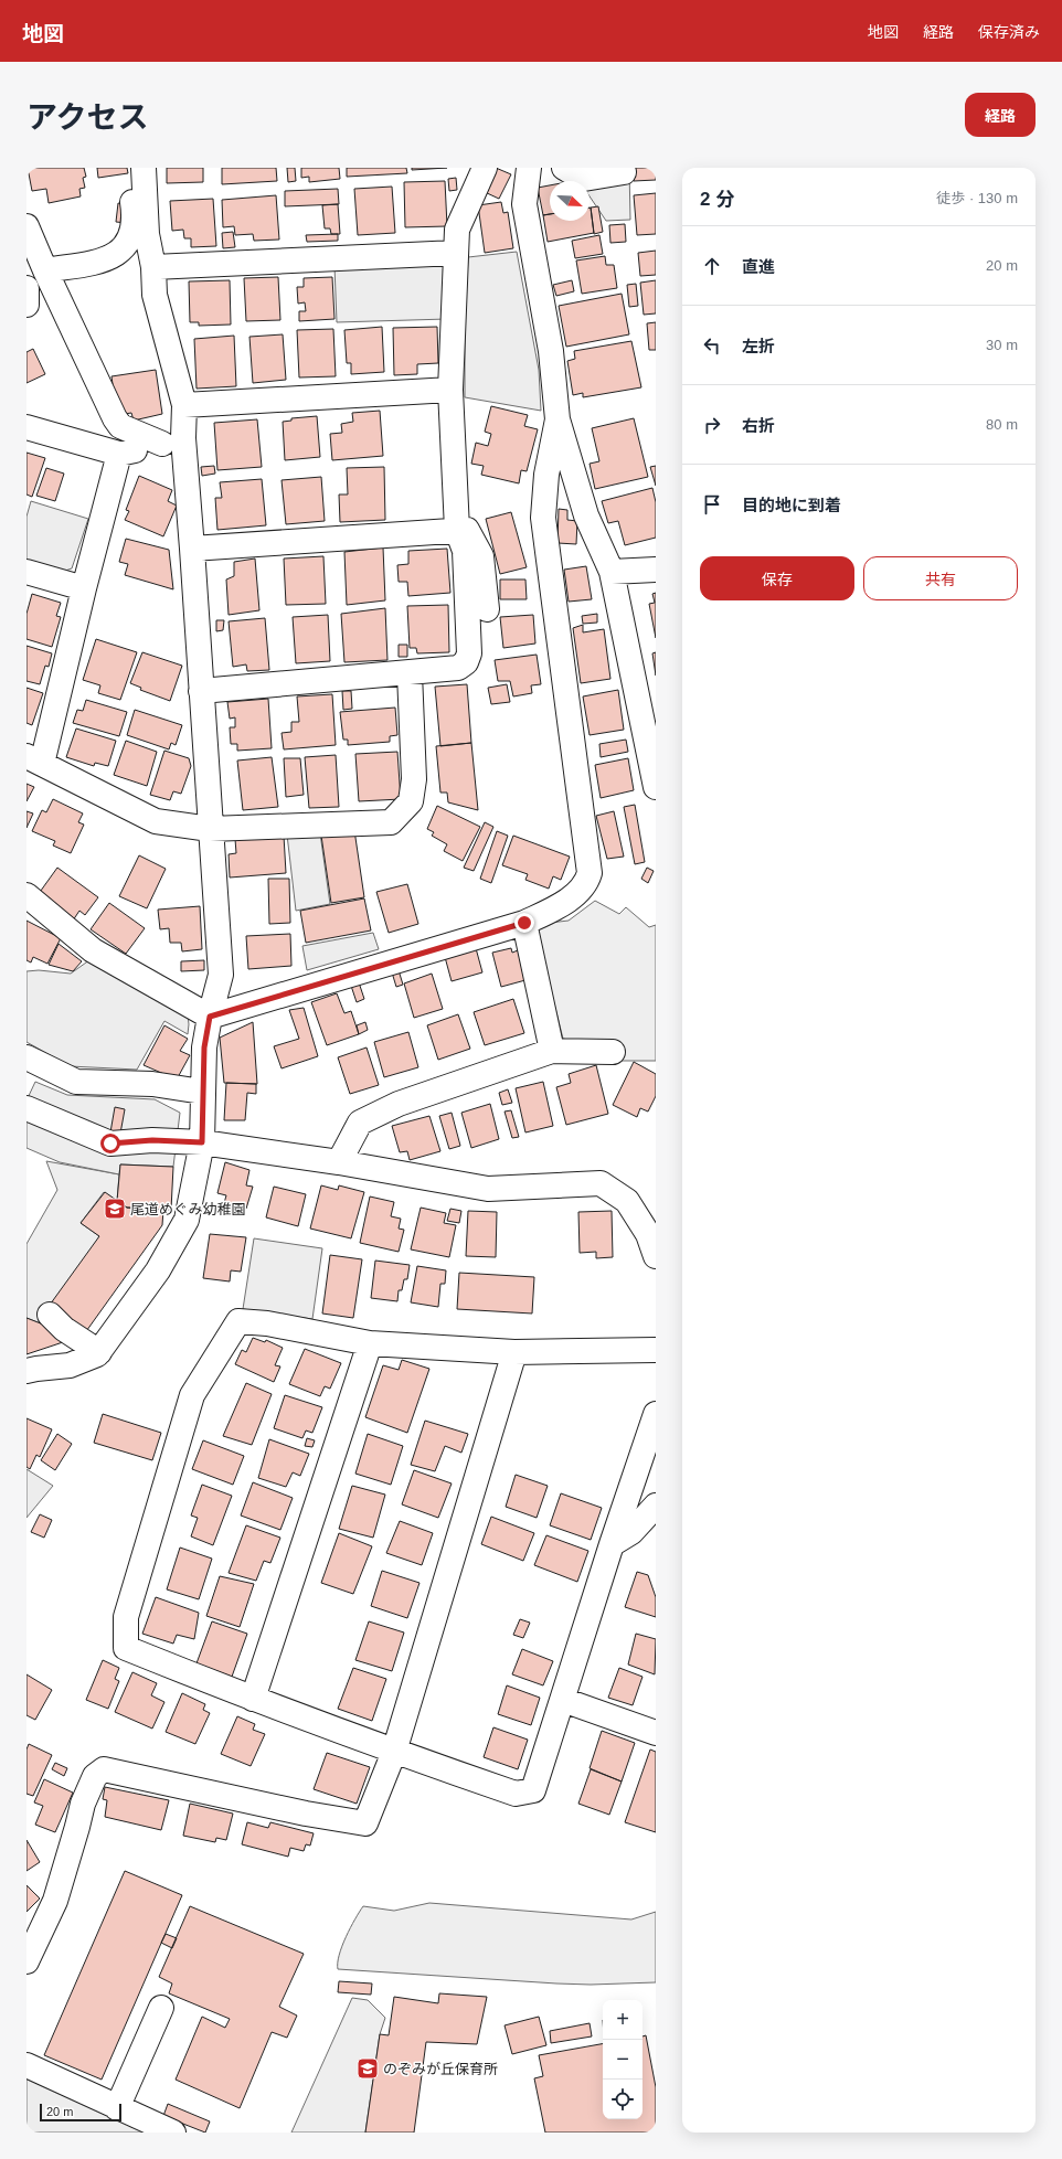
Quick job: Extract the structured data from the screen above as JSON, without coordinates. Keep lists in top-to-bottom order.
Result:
{
  "places": {
    "school or university": ["尾道めぐみ幼稚園", "のぞみが丘保育所"]
  },
  "scale_bar": "20 m",
  "north": "bottom right",
  "page": {
    "header": "地図",
    "nav": ["地図", "経路", "保存済み"],
    "title": "アクセス",
    "buttons": [
      "経路",
      ["保存", "共有"]
    ],
    "heading": ["2 分", "徒歩 · 130 m"],
    "list": [
      ["直進", "20 m"],
      ["左折", "30 m"],
      ["右折", "80 m"],
      "目的地に到着"
    ],
    "map_buttons": ["+", "−"],
    "scale": "20 m"
  }
}
